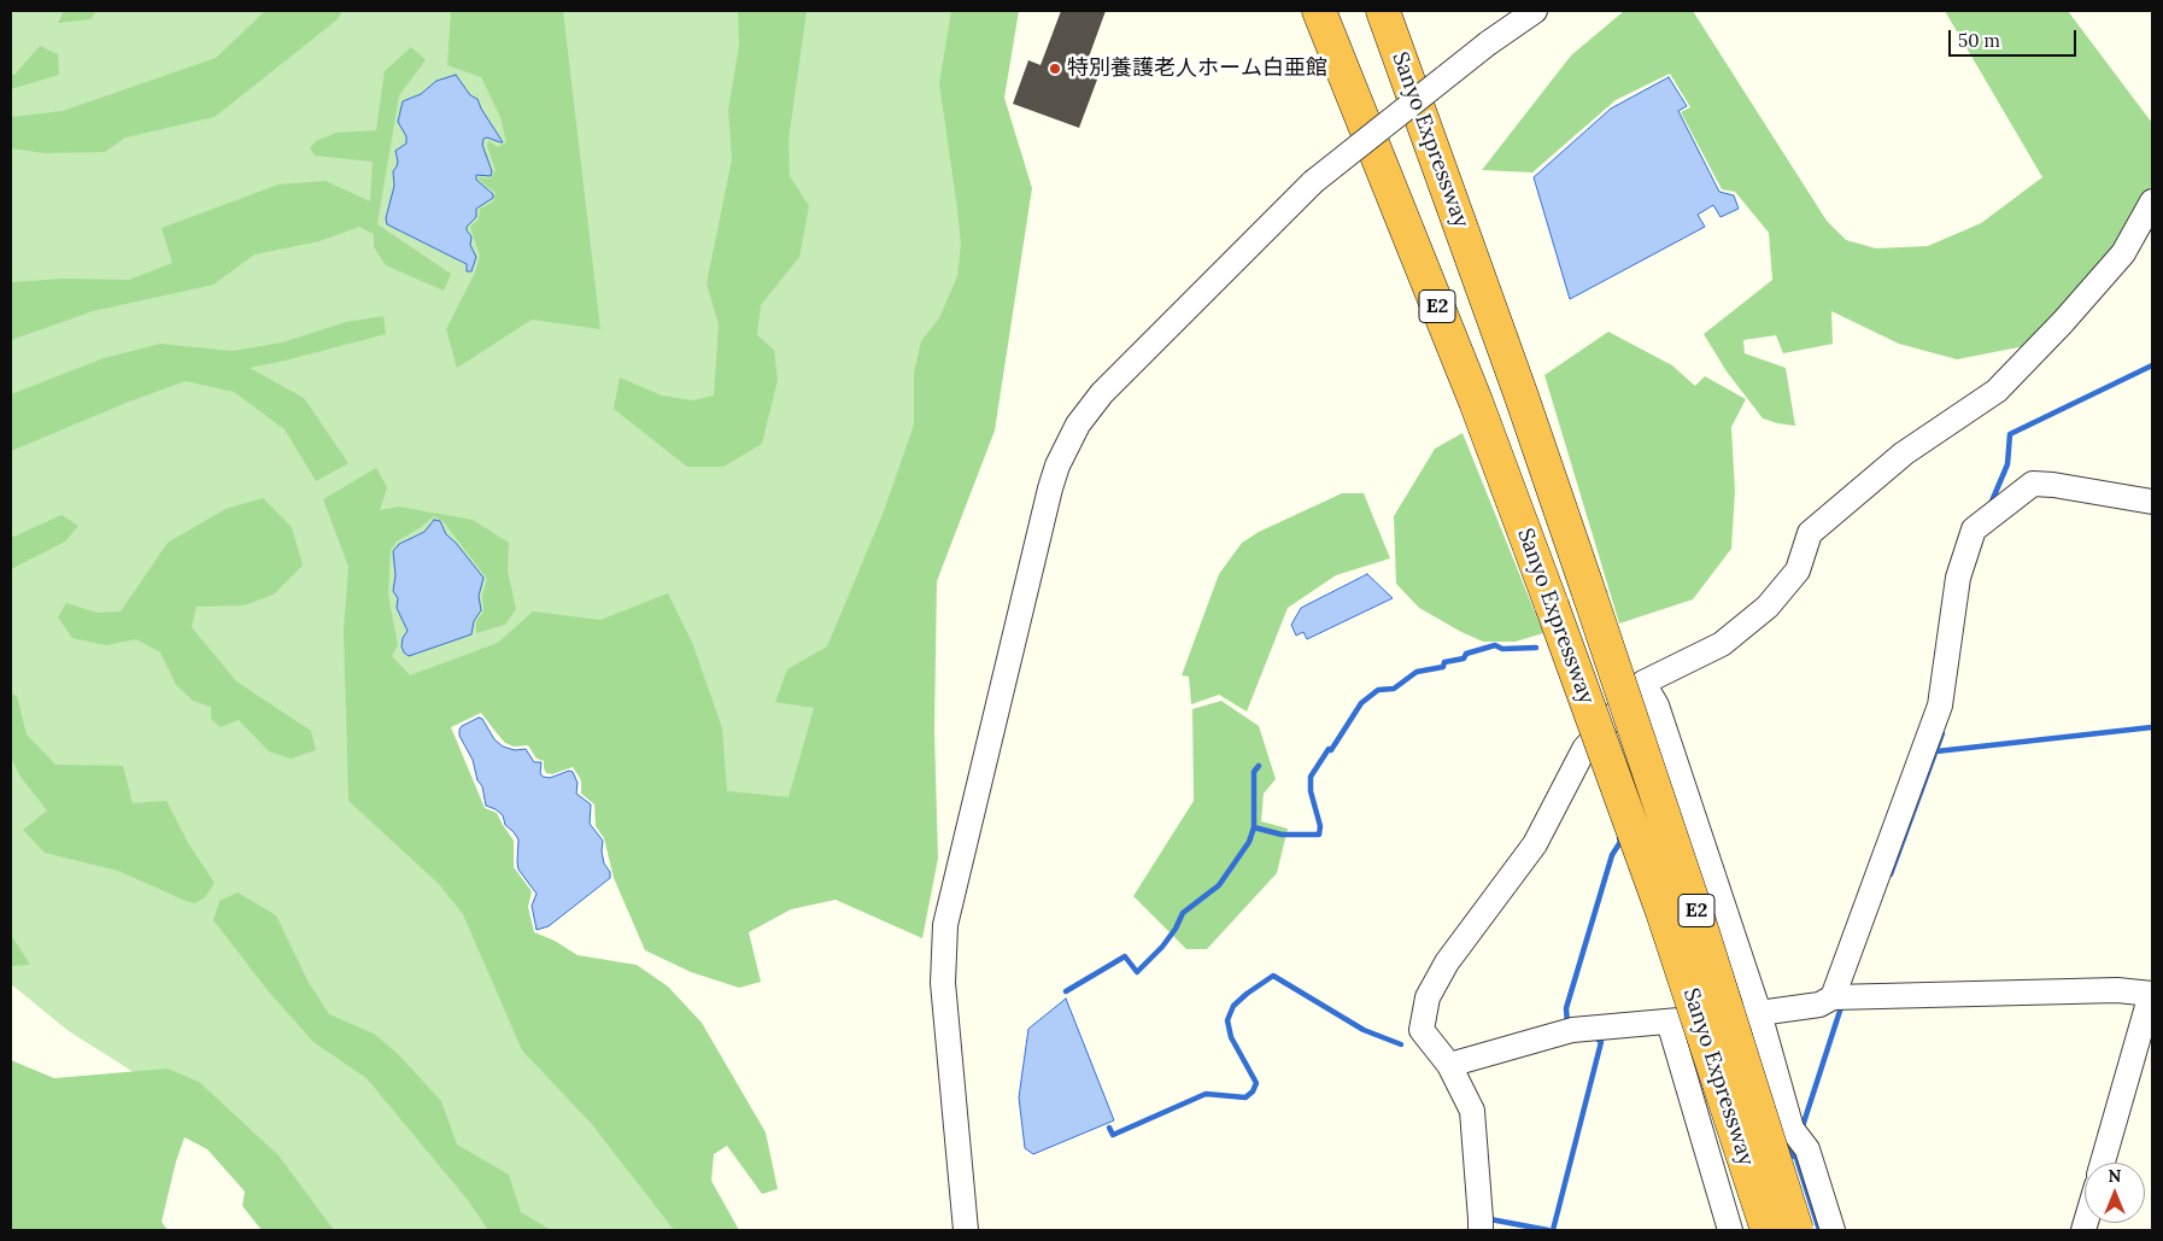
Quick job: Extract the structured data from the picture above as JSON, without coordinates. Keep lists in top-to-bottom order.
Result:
{
  "streets": {
    "highway": ["Sanyo Expressway", "E2"]
  },
  "places": ["特別養護老人ホーム白亜館"],
  "scale_bar": "50 m",
  "north": "top"
}
